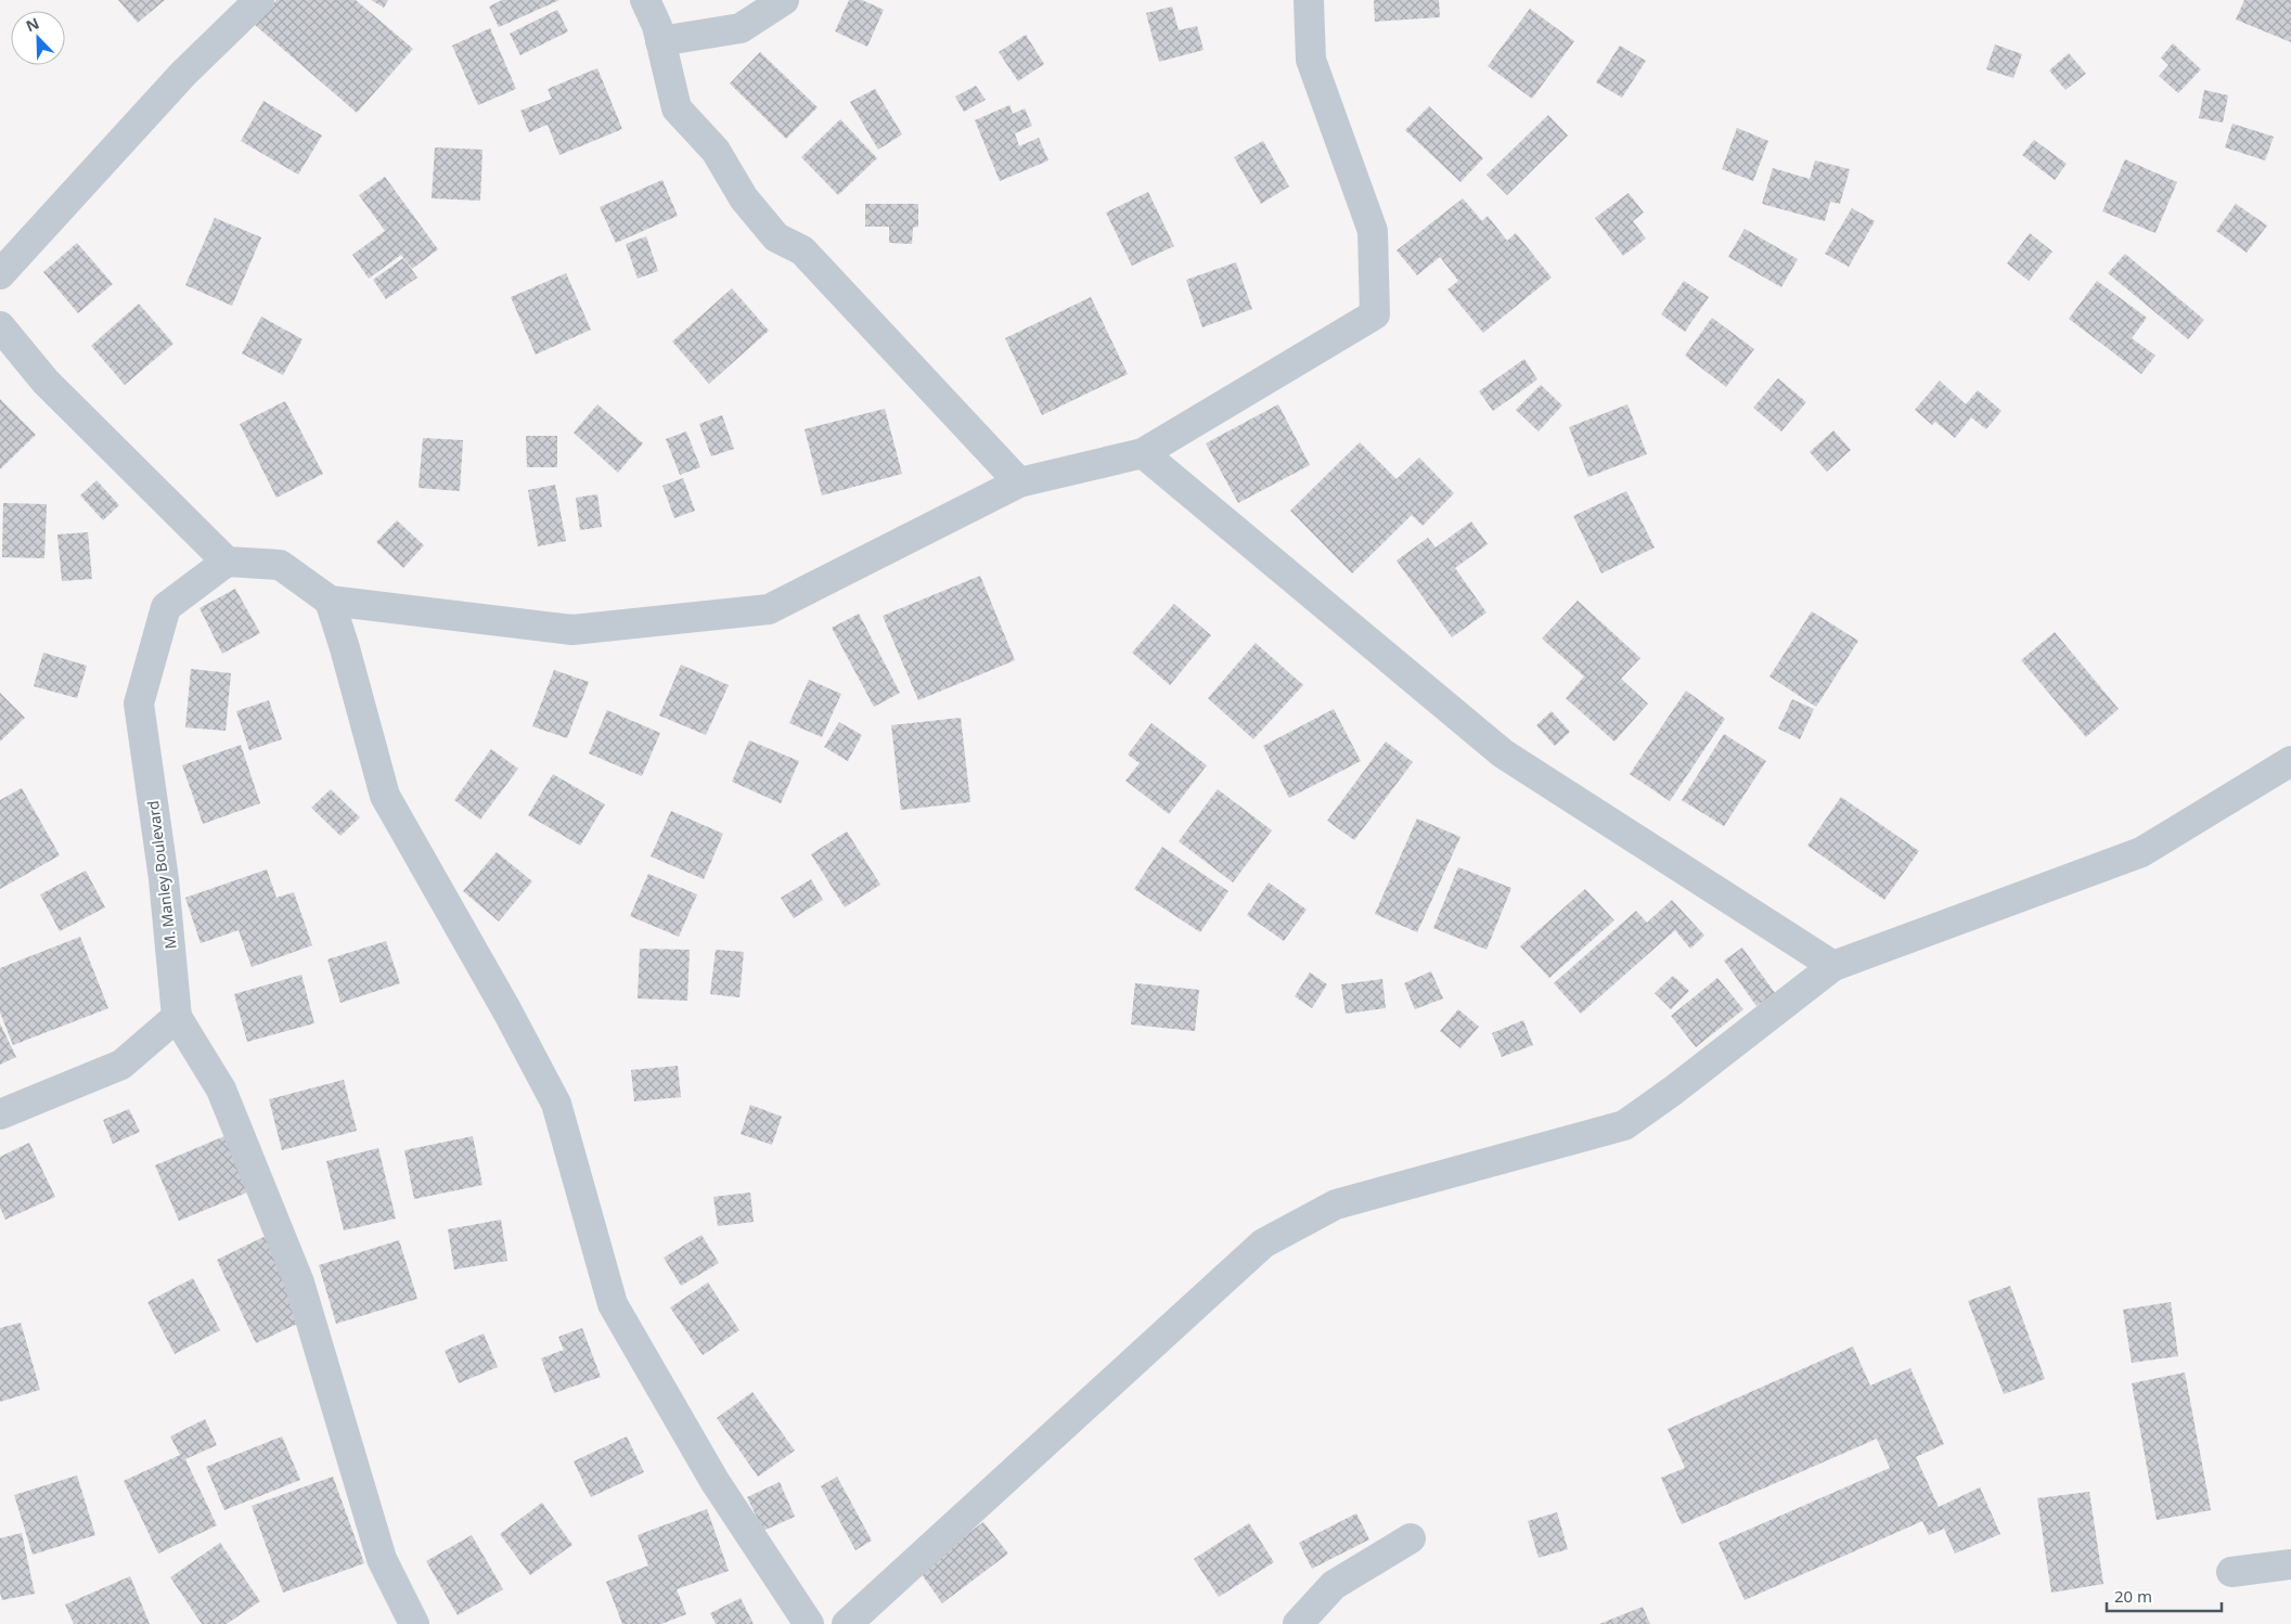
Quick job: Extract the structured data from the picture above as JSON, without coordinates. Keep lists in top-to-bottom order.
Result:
{
  "streets": {
    "street": ["M. Manley Boulevard"]
  },
  "scale_bar": "20 m",
  "north": "top left"
}
